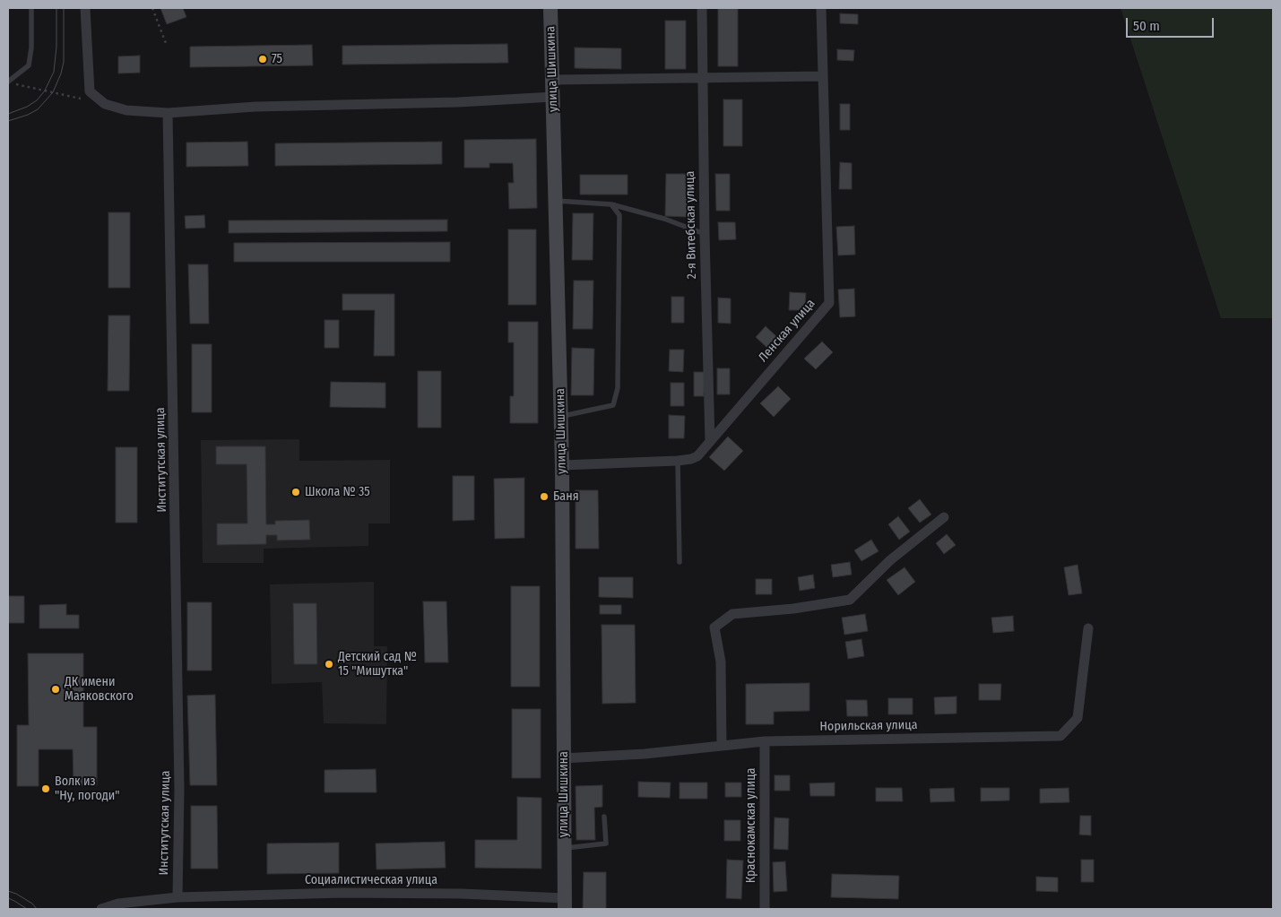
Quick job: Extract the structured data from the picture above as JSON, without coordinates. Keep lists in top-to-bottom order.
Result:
{
  "streets": {
    "main road": ["улица Шишкина"],
    "street": [
      "2-я Витебская улица",
      "Ленская улица",
      "Институтская улица",
      "Норильская улица",
      "Краснокамская улица",
      "Социалистическая улица"
    ]
  },
  "crossings": [
    ["улица Шишкина", "Ленская улица"],
    ["улица Шишкина", "Норильская улица"],
    ["улица Шишкина", "Социалистическая улица"],
    ["2-я Витебская улица", "Ленская улица"],
    ["Институтская улица", "Социалистическая улица"],
    ["Норильская улица", "Краснокамская улица"]
  ],
  "places": [
    "75",
    "Школа № 35",
    "Баня",
    "Детский сад № 15 \"Мишутка\"",
    "ДК имени Маяковского",
    "Волк из \"Ну, погоди\""
  ],
  "scale_bar": "50 m"
}
